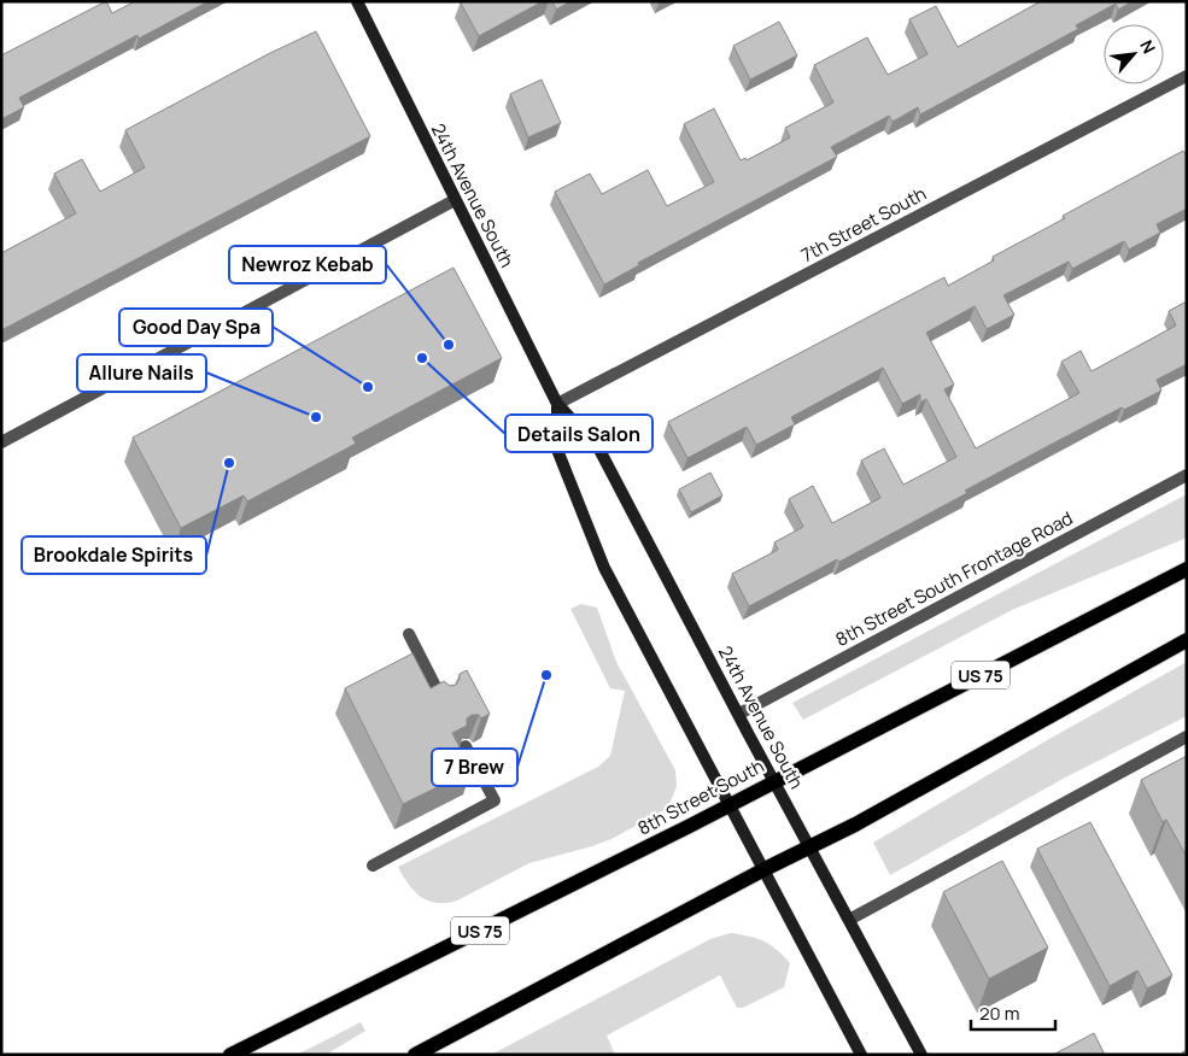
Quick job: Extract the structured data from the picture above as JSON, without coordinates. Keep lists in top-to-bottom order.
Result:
{
  "streets": {
    "main road": ["US 75", "8th Street South"],
    "street": ["24th Avenue South", "7th Street South", "8th Street South Frontage Road"]
  },
  "crossings": [
    ["24th Avenue South", "7th Street South"],
    ["24th Avenue South", "8th Street South Frontage Road"],
    ["24th Avenue South", "8th Street South"]
  ],
  "places": [
    "Newroz Kebab",
    "Details Salon",
    "Good Day Spa",
    "Allure Nails",
    "Brookdale Spirits",
    "7 Brew"
  ],
  "scale_bar": "20 m",
  "north": "top right"
}
